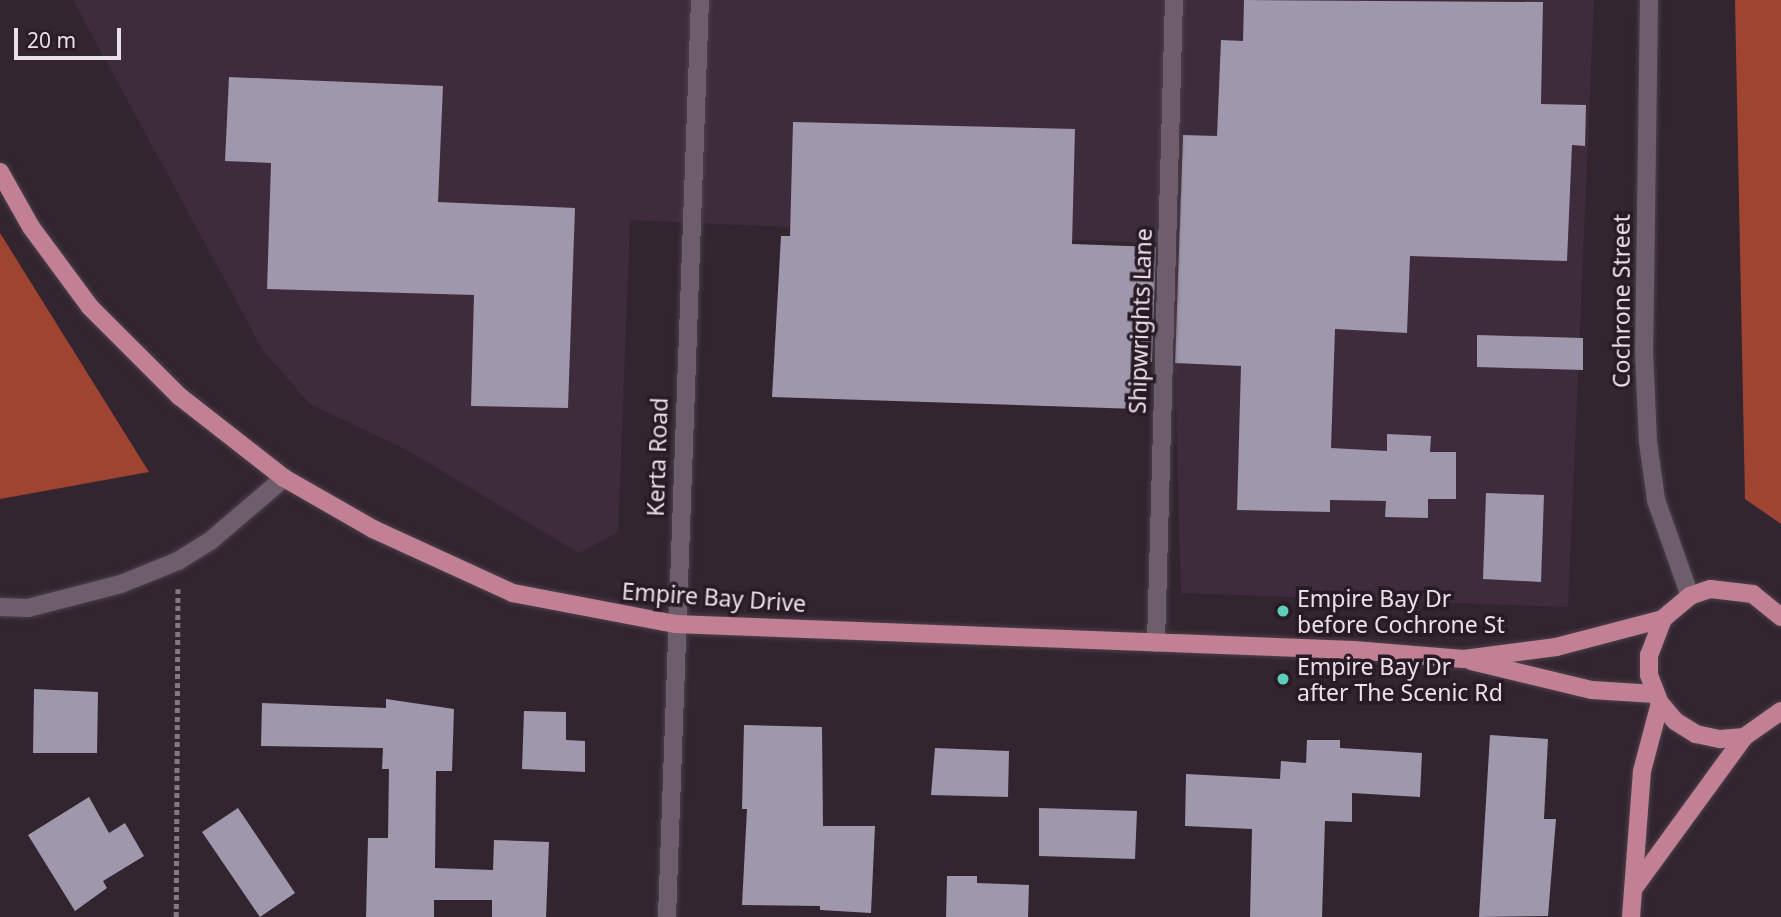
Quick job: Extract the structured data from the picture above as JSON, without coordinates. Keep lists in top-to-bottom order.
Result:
{
  "streets": {
    "main road": ["Empire Bay Drive"],
    "street": ["Cochrone Street", "Shipwrights Lane", "Kerta Road"]
  },
  "crossings": [
    ["Shipwrights Lane", "Empire Bay Drive"],
    ["Kerta Road", "Empire Bay Drive"]
  ],
  "places": ["Empire Bay Dr before Cochrone St", "Empire Bay Dr after The Scenic Rd"],
  "scale_bar": "20 m"
}
